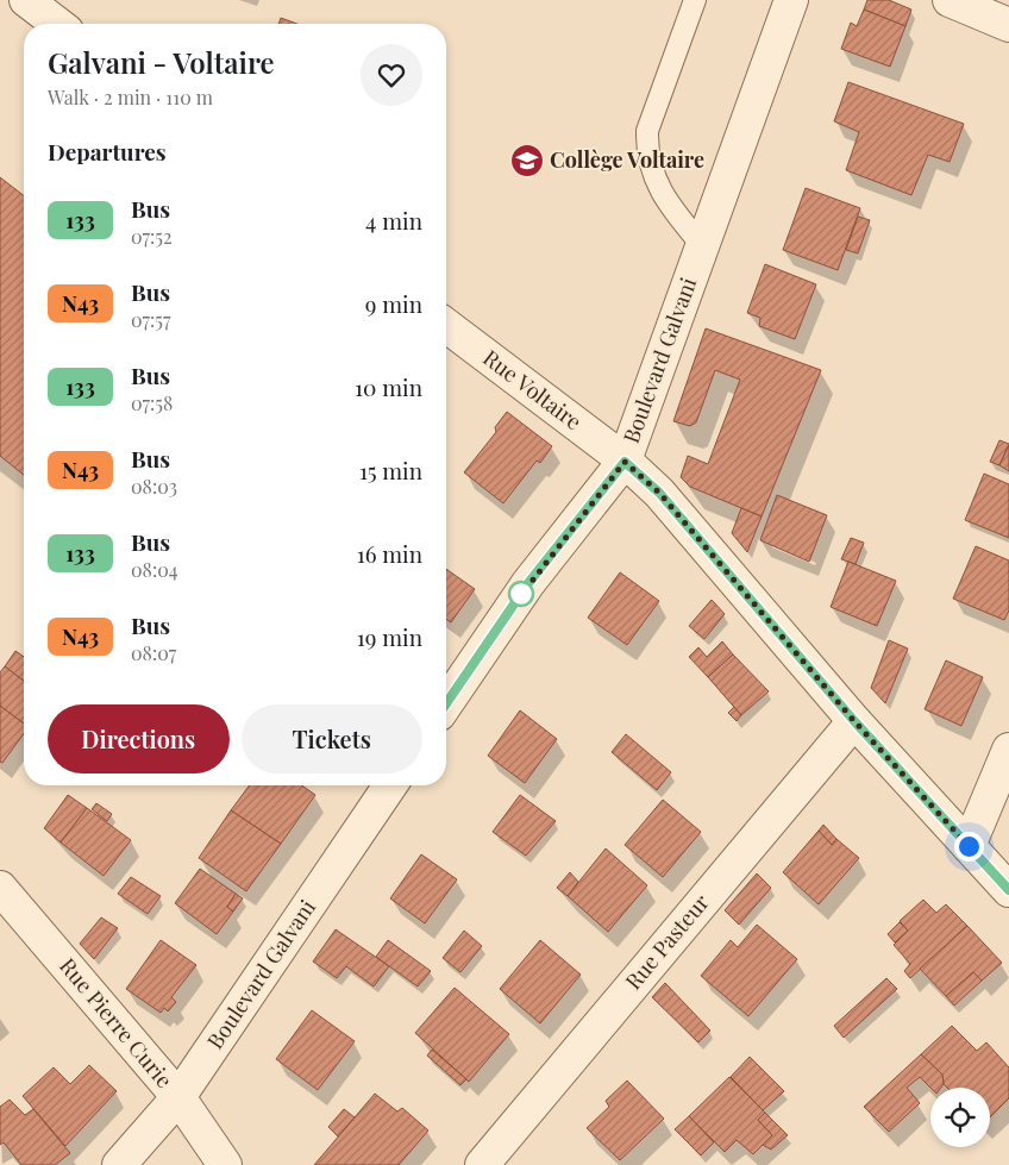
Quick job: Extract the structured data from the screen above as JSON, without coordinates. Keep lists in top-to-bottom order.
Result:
{
  "streets": {
    "street": [
      "Boulevard Galvani",
      "Rue Voltaire",
      "Rue Pasteur",
      "Rue Pierre Curie"
    ]
  },
  "crossings": [
    ["Boulevard Galvani", "Rue Voltaire"],
    ["Boulevard Galvani", "Rue Pierre Curie"],
    ["Rue Voltaire", "Rue Pasteur"]
  ],
  "places": {
    "school or university": ["Collège Voltaire"]
  },
  "lines": ["bus line 133"],
  "page": {
    "heading": [
      ["Galvani - Voltaire", "Walk · 2 min · 110 m"],
      "Departures"
    ],
    "list": [
      {
        "mark": "133",
        "name": "Bus",
        "note": "07:52",
        "value": "4 min"
      },
      {
        "mark": "N43",
        "name": "Bus",
        "note": "07:57",
        "value": "9 min"
      },
      {
        "mark": "133",
        "name": "Bus",
        "note": "07:58",
        "value": "10 min"
      },
      {
        "mark": "N43",
        "name": "Bus",
        "note": "08:03",
        "value": "15 min"
      },
      {
        "mark": "133",
        "name": "Bus",
        "note": "08:04",
        "value": "16 min"
      },
      {
        "mark": "N43",
        "name": "Bus",
        "note": "08:07",
        "value": "19 min"
      }
    ],
    "buttons": ["Directions", "Tickets"]
  }
}
